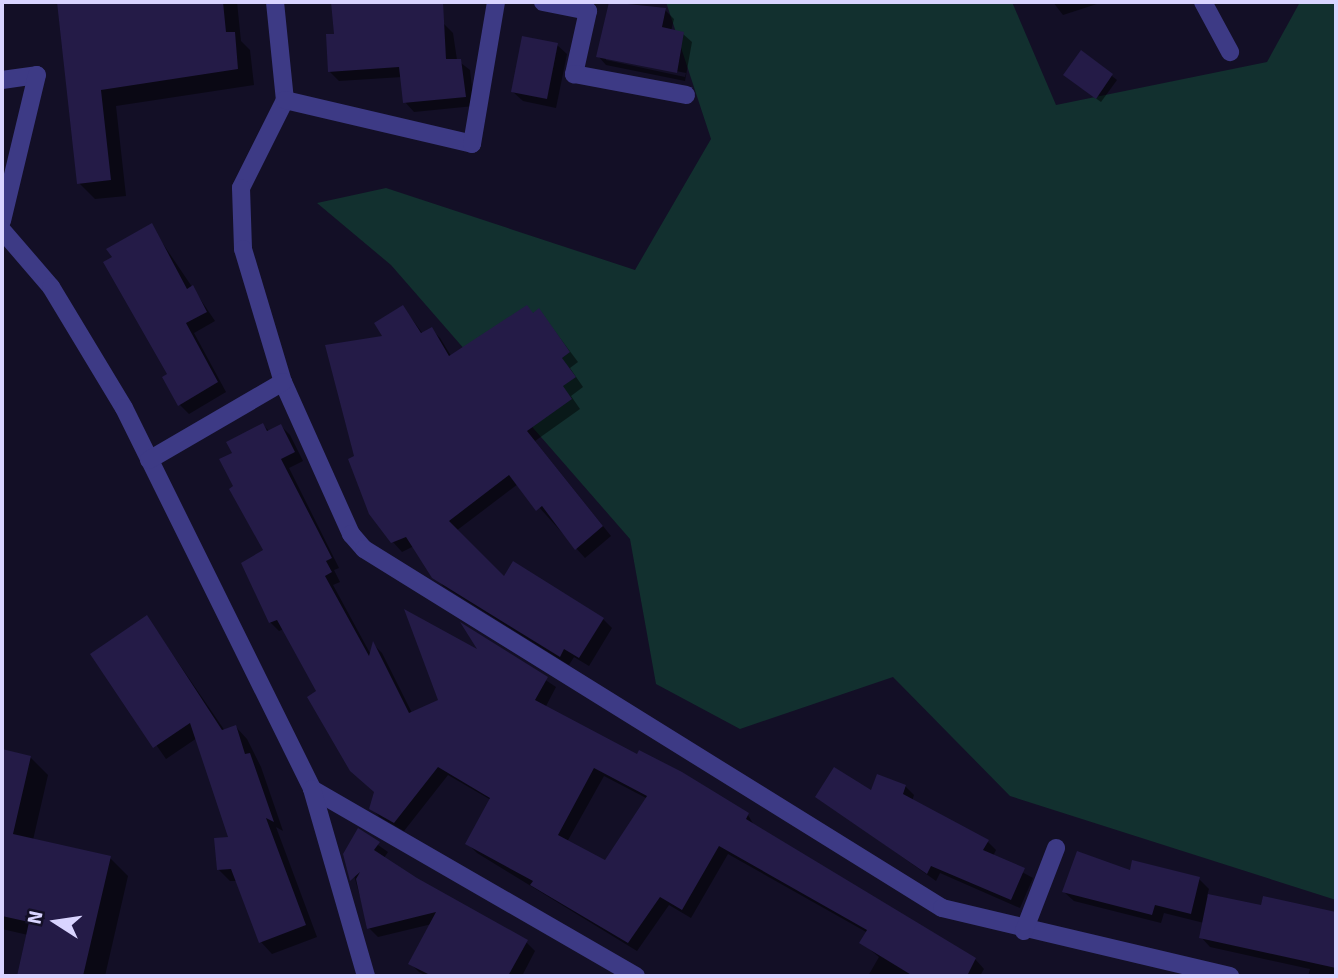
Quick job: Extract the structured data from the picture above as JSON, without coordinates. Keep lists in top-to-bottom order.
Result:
{
  "north": "left"
}
